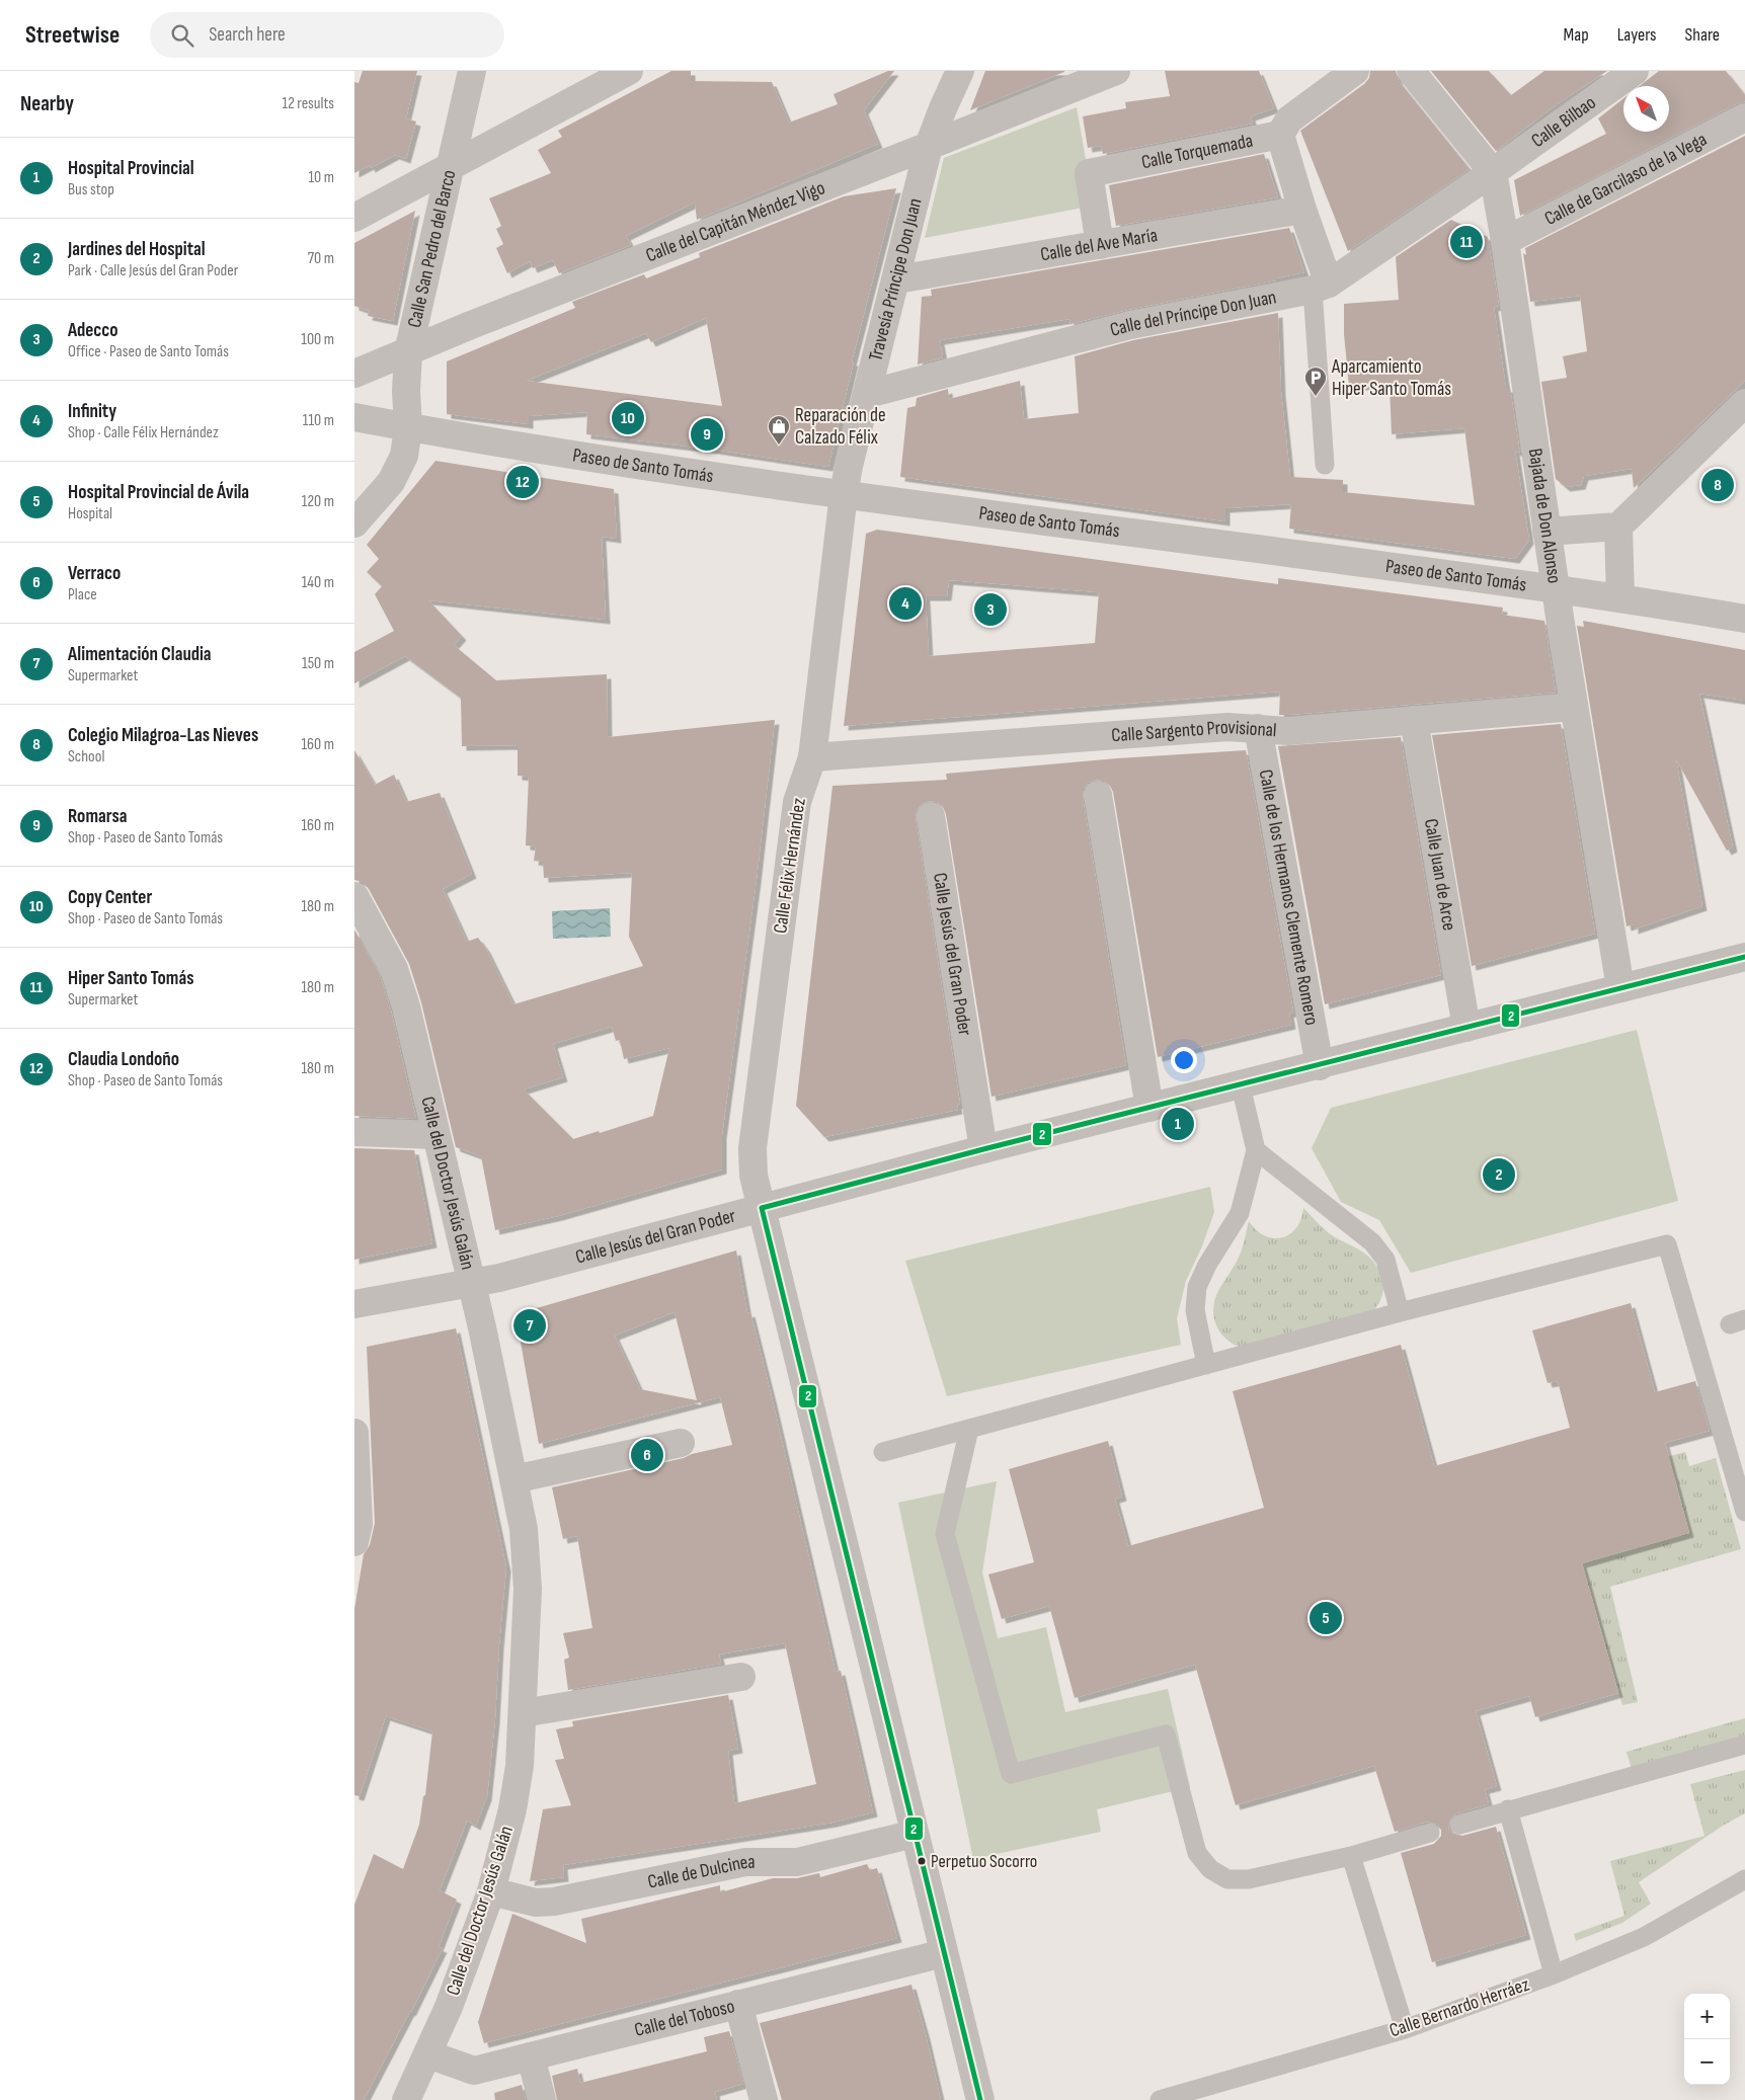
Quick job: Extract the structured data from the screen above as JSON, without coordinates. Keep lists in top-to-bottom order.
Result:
{
  "streets": {
    "street": [
      "Calle Bilbao",
      "Calle Torquemada",
      "Calle de Garcilaso de la Vega",
      "Calle del Capitán Méndez Vigo",
      "Calle del Ave María",
      "Calle San Pedro del Barco",
      "Travesía Príncipe Don Juan",
      "Calle del Príncipe Don Juan",
      "Paseo de Santo Tomás",
      "Bajada de Don Alonso",
      "Calle Sargento Provisional",
      "Calle Félix Hernández",
      "Calle Juan de Arce",
      "Calle de los Hermanos Clemente Romero",
      "Calle Jesús del Gran Poder",
      "Calle del Doctor Jesús Galán",
      "Calle de Dulcinea",
      "Calle del Toboso"
    ],
    "lane": ["Calle Bernardo Herráez"]
  },
  "crossings": [
    ["Calle Bilbao", "Calle del Príncipe Don Juan"],
    ["Calle Bilbao", "Bajada de Don Alonso"],
    ["Calle Torquemada", "Calle del Ave María"],
    ["Calle de Garcilaso de la Vega", "Bajada de Don Alonso"],
    ["Calle del Capitán Méndez Vigo", "Calle San Pedro del Barco"],
    ["Calle del Capitán Méndez Vigo", "Travesía Príncipe Don Juan"],
    ["Calle del Ave María", "Travesía Príncipe Don Juan"],
    ["Calle San Pedro del Barco", "Paseo de Santo Tomás"],
    ["Travesía Príncipe Don Juan", "Calle del Príncipe Don Juan"],
    ["Travesía Príncipe Don Juan", "Paseo de Santo Tomás"],
    ["Travesía Príncipe Don Juan", "Calle Félix Hernández"],
    ["Calle del Príncipe Don Juan", "Bajada de Don Alonso"],
    ["Paseo de Santo Tomás", "Bajada de Don Alonso"],
    ["Paseo de Santo Tomás", "Calle Félix Hernández"],
    ["Bajada de Don Alonso", "Calle Sargento Provisional"],
    ["Bajada de Don Alonso", "Calle Jesús del Gran Poder"],
    ["Calle Sargento Provisional", "Calle Félix Hernández"],
    ["Calle Sargento Provisional", "Calle Juan de Arce"],
    ["Calle Sargento Provisional", "Calle de los Hermanos Clemente Romero"],
    ["Calle Félix Hernández", "Calle Jesús del Gran Poder"],
    ["Calle Félix Hernández", "Calle de Dulcinea"],
    ["Calle Félix Hernández", "Calle del Toboso"],
    ["Calle Juan de Arce", "Calle Jesús del Gran Poder"],
    ["Calle de los Hermanos Clemente Romero", "Calle Jesús del Gran Poder"],
    ["Calle Jesús del Gran Poder", "Calle del Doctor Jesús Galán"],
    ["Calle del Doctor Jesús Galán", "Calle de Dulcinea"],
    ["Calle del Doctor Jesús Galán", "Calle del Toboso"]
  ],
  "places": {
    "parking": ["Aparcamiento Hiper Santo Tomás"],
    "shop": ["Reparación de Calzado Félix"],
    "other": ["Perpetuo Socorro"]
  },
  "lines": ["transit line 2"],
  "north": "top left",
  "page": {
    "header": "Streetwise",
    "search": "Search here",
    "nav": ["Map", "Layers", "Share"],
    "heading": ["Nearby", "12 results"],
    "list": [
      {
        "mark": "1",
        "name": "Hospital Provincial",
        "note": "Bus stop",
        "value": "10 m"
      },
      {
        "mark": "2",
        "name": "Jardines del Hospital",
        "note": "Park · Calle Jesús del Gran Poder",
        "value": "70 m"
      },
      {
        "mark": "3",
        "name": "Adecco",
        "note": "Office · Paseo de Santo Tomás",
        "value": "100 m"
      },
      {
        "mark": "4",
        "name": "Infinity",
        "note": "Shop · Calle Félix Hernández",
        "value": "110 m"
      },
      {
        "mark": "5",
        "name": "Hospital Provincial de Ávila",
        "note": "Hospital",
        "value": "120 m"
      },
      {
        "mark": "6",
        "name": "Verraco",
        "note": "Place",
        "value": "140 m"
      },
      {
        "mark": "7",
        "name": "Alimentación Claudia",
        "note": "Supermarket",
        "value": "150 m"
      },
      {
        "mark": "8",
        "name": "Colegio Milagroa-Las Nieves",
        "note": "School",
        "value": "160 m"
      },
      {
        "mark": "9",
        "name": "Romarsa",
        "note": "Shop · Paseo de Santo Tomás",
        "value": "160 m"
      },
      {
        "mark": "10",
        "name": "Copy Center",
        "note": "Shop · Paseo de Santo Tomás",
        "value": "180 m"
      },
      {
        "mark": "11",
        "name": "Hiper Santo Tomás",
        "note": "Supermarket",
        "value": "180 m"
      },
      {
        "mark": "12",
        "name": "Claudia Londoño",
        "note": "Shop · Paseo de Santo Tomás",
        "value": "180 m"
      }
    ],
    "pins": [
      "11",
      "10",
      "9",
      "12",
      "8",
      "4",
      "3",
      "1",
      "2",
      "7",
      "6",
      "5"
    ],
    "map_buttons": ["+", "−"]
  }
}
